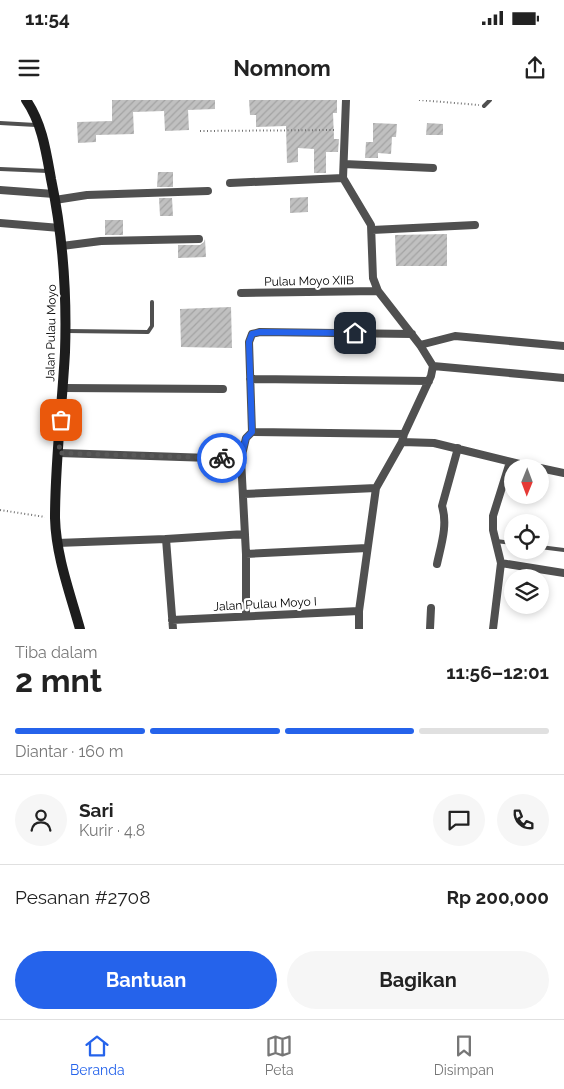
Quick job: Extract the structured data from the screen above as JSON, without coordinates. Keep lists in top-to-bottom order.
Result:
{
  "streets": {
    "street": ["Pulau Moyo XIIB", "Jalan Pulau Moyo", "Jalan Pulau Moyo I"]
  },
  "north": "bottom",
  "page": {
    "status": "11:54",
    "header": "Nomnom",
    "heading": ["2 mnt", "Tiba dalam", "11:56–12:01"],
    "panel": [
      "Sari",
      "Kurir · 4.8",
      "Pesanan #2708",
      "Rp 200,000"
    ],
    "bar": "Diantar · 160 m",
    "buttons": ["Bantuan", "Bagikan"],
    "tabs": ["Beranda", "Peta", "Disimpan"]
  }
}
